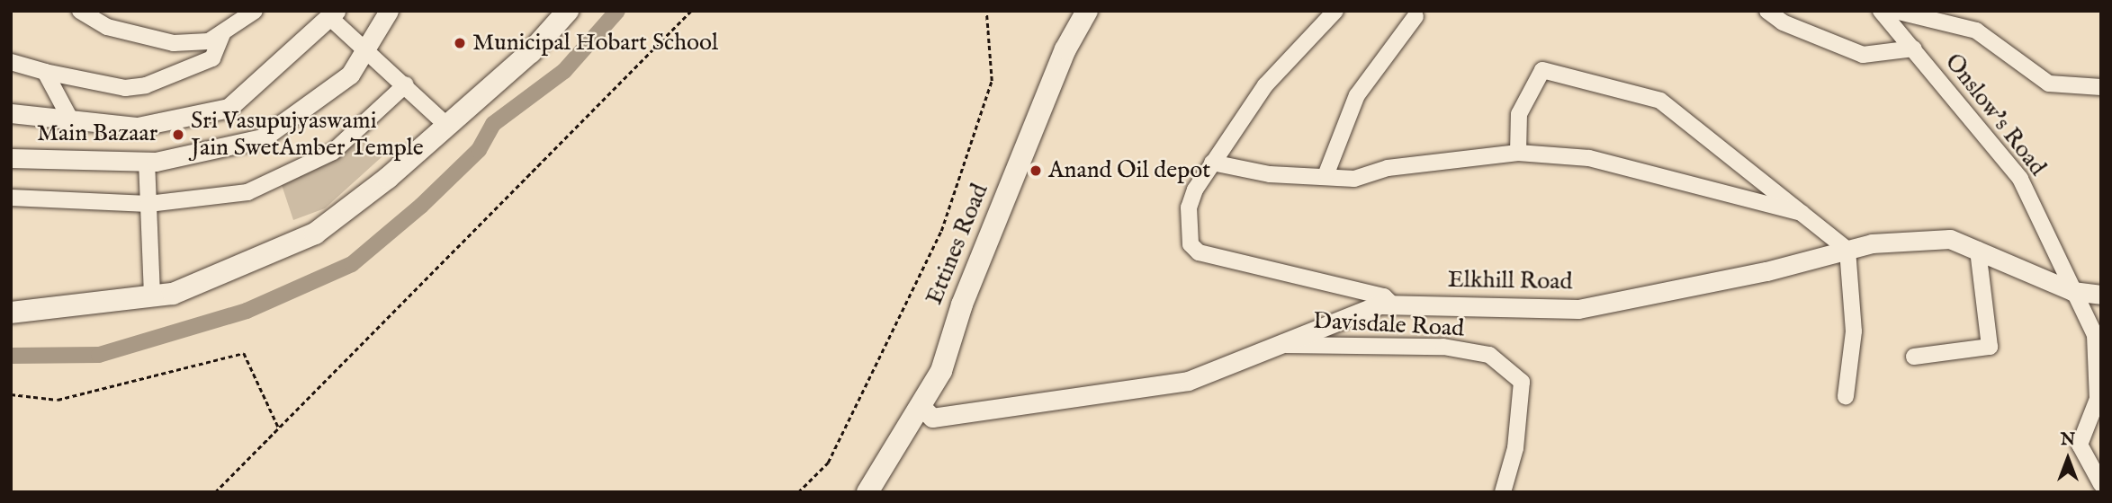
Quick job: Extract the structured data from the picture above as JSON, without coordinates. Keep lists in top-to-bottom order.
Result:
{
  "streets": {
    "main road": ["Ettines Road"],
    "street": [
      "Onslow's Road",
      "Main Bazaar",
      "Elkhill Road",
      "Davisdale Road"
    ]
  },
  "crossings": [
    ["Onslow's Road", "Elkhill Road"],
    ["Ettines Road", "Elkhill Road"],
    ["Elkhill Road", "Davisdale Road"]
  ],
  "places": ["Municipal Hobart School", "Sri Vasupujyaswami Jain SwetAmber Temple", "Anand Oil depot"],
  "north": "top"
}
